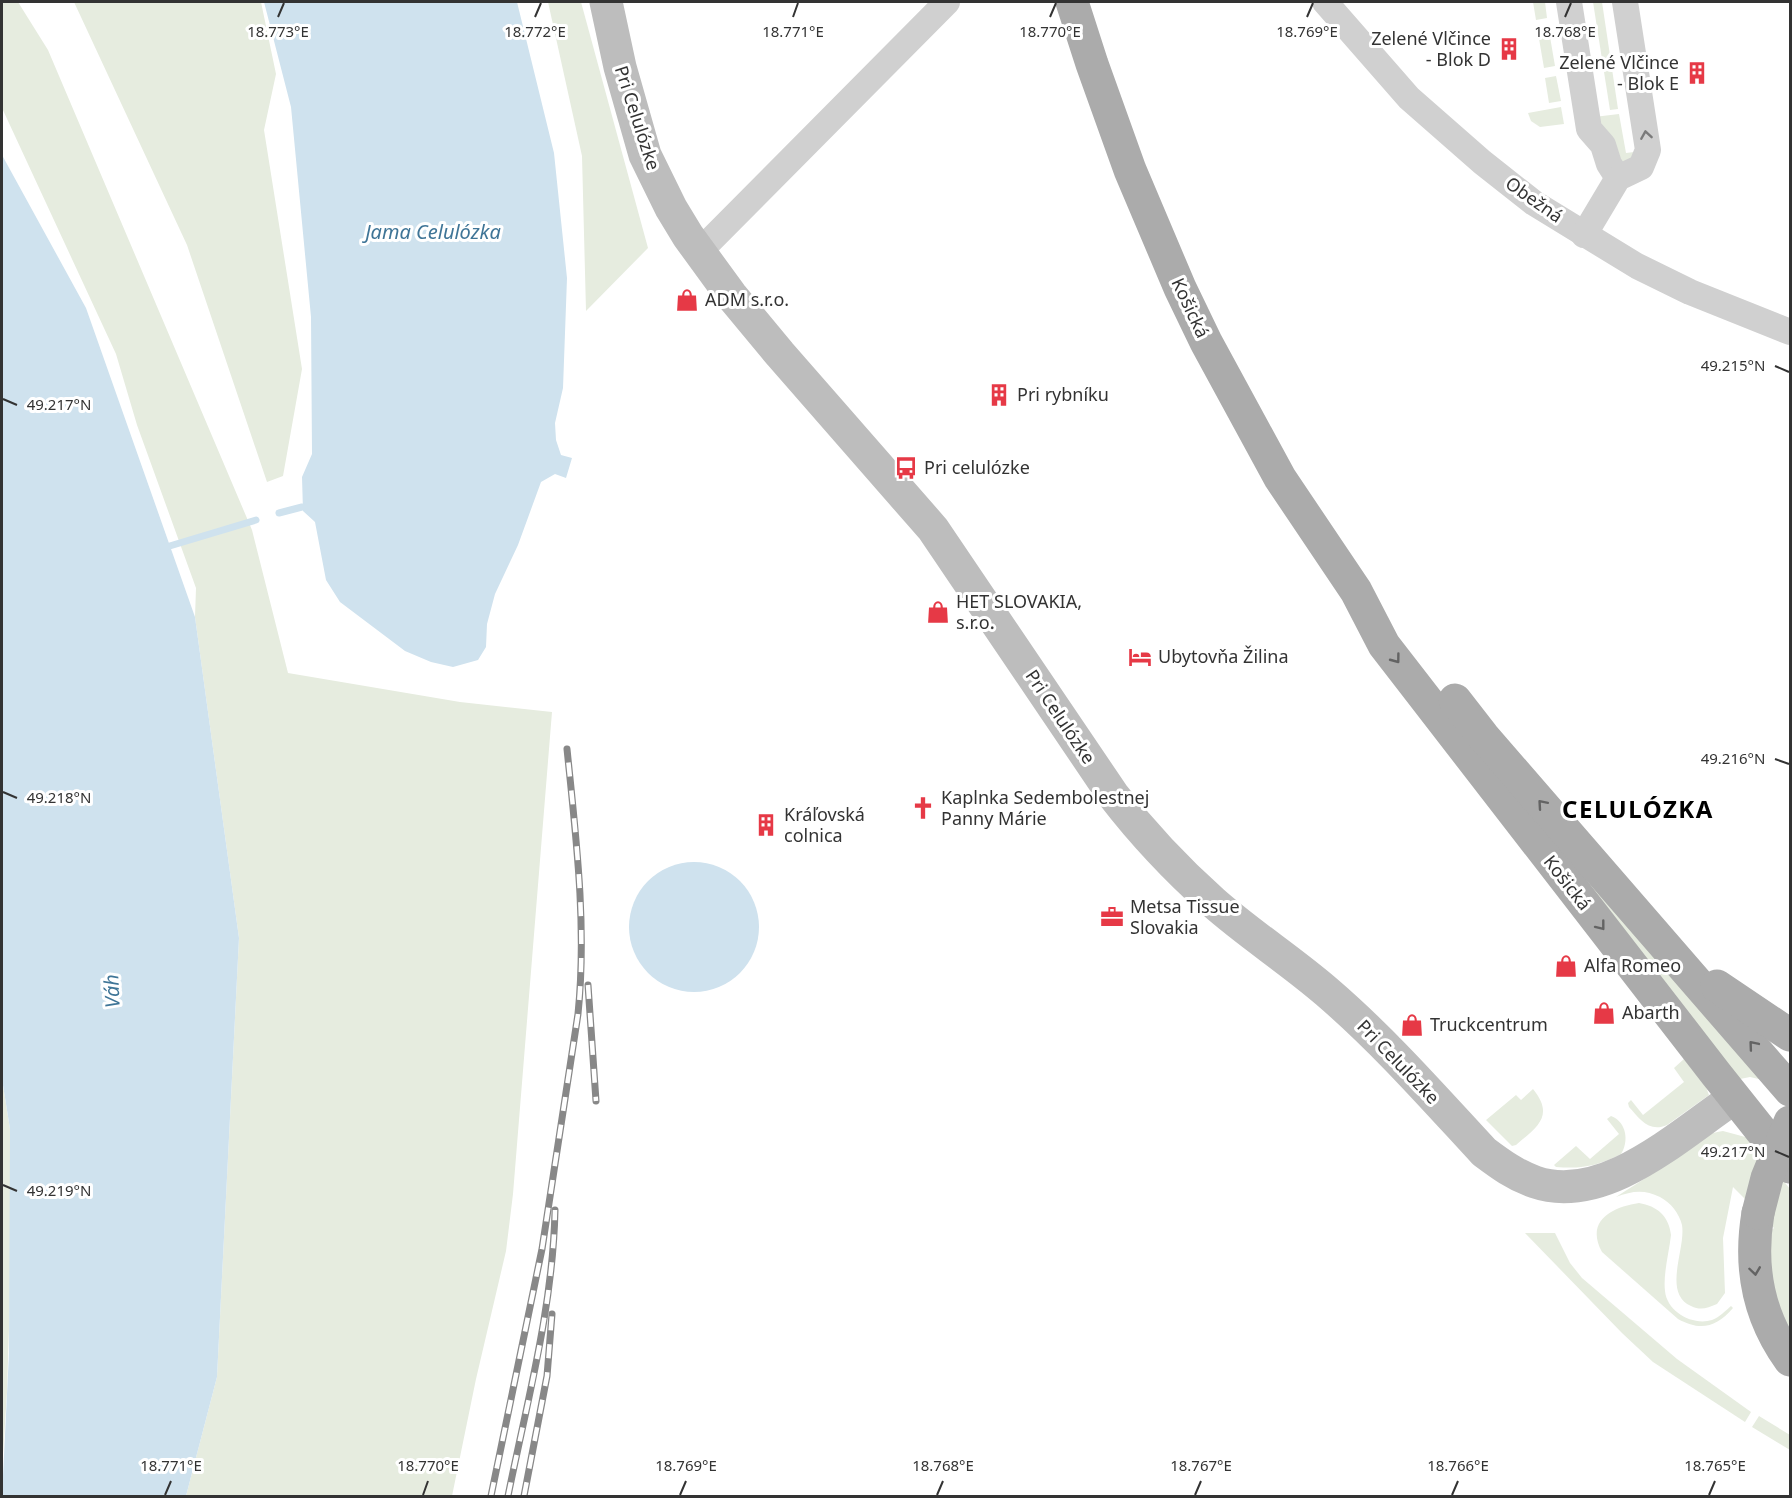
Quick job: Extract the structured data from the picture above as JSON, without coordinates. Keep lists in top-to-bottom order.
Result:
{
  "streets": {
    "main road": ["Košická"],
    "street": ["Pri Celulózke", "Obežná"]
  },
  "crossings": [
    ["Pri Celulózke", "Košická"]
  ],
  "districts": ["CELULÓZKA"],
  "water": ["Jama Celulózka", "Váh"],
  "places": {
    "building": [
      "Zelené Vlčince - Blok D",
      "Zelené Vlčince - Blok E",
      "Pri rybníku",
      "Kráľovská colnica"
    ],
    "shop": [
      "ADM s.r.o.",
      "HET SLOVAKIA, s.r.o.",
      "Alfa Romeo",
      "Abarth",
      "Truckcentrum"
    ],
    "bus stop": ["Pri celulózke"],
    "hotel": ["Ubytovňa Žilina"],
    "church": ["Kaplnka Sedembolestnej Panny Márie"],
    "office": ["Metsa Tissue Slovakia"]
  },
  "coordinates": [
    "18.770°E",
    "18.768°E",
    "18.773°E",
    "18.772°E",
    "18.771°E",
    "18.769°E",
    "49.215°N",
    "49.217°N",
    "49.216°N",
    "49.218°N",
    "49.219°N",
    "18.767°E",
    "18.766°E",
    "18.765°E"
  ]
}
